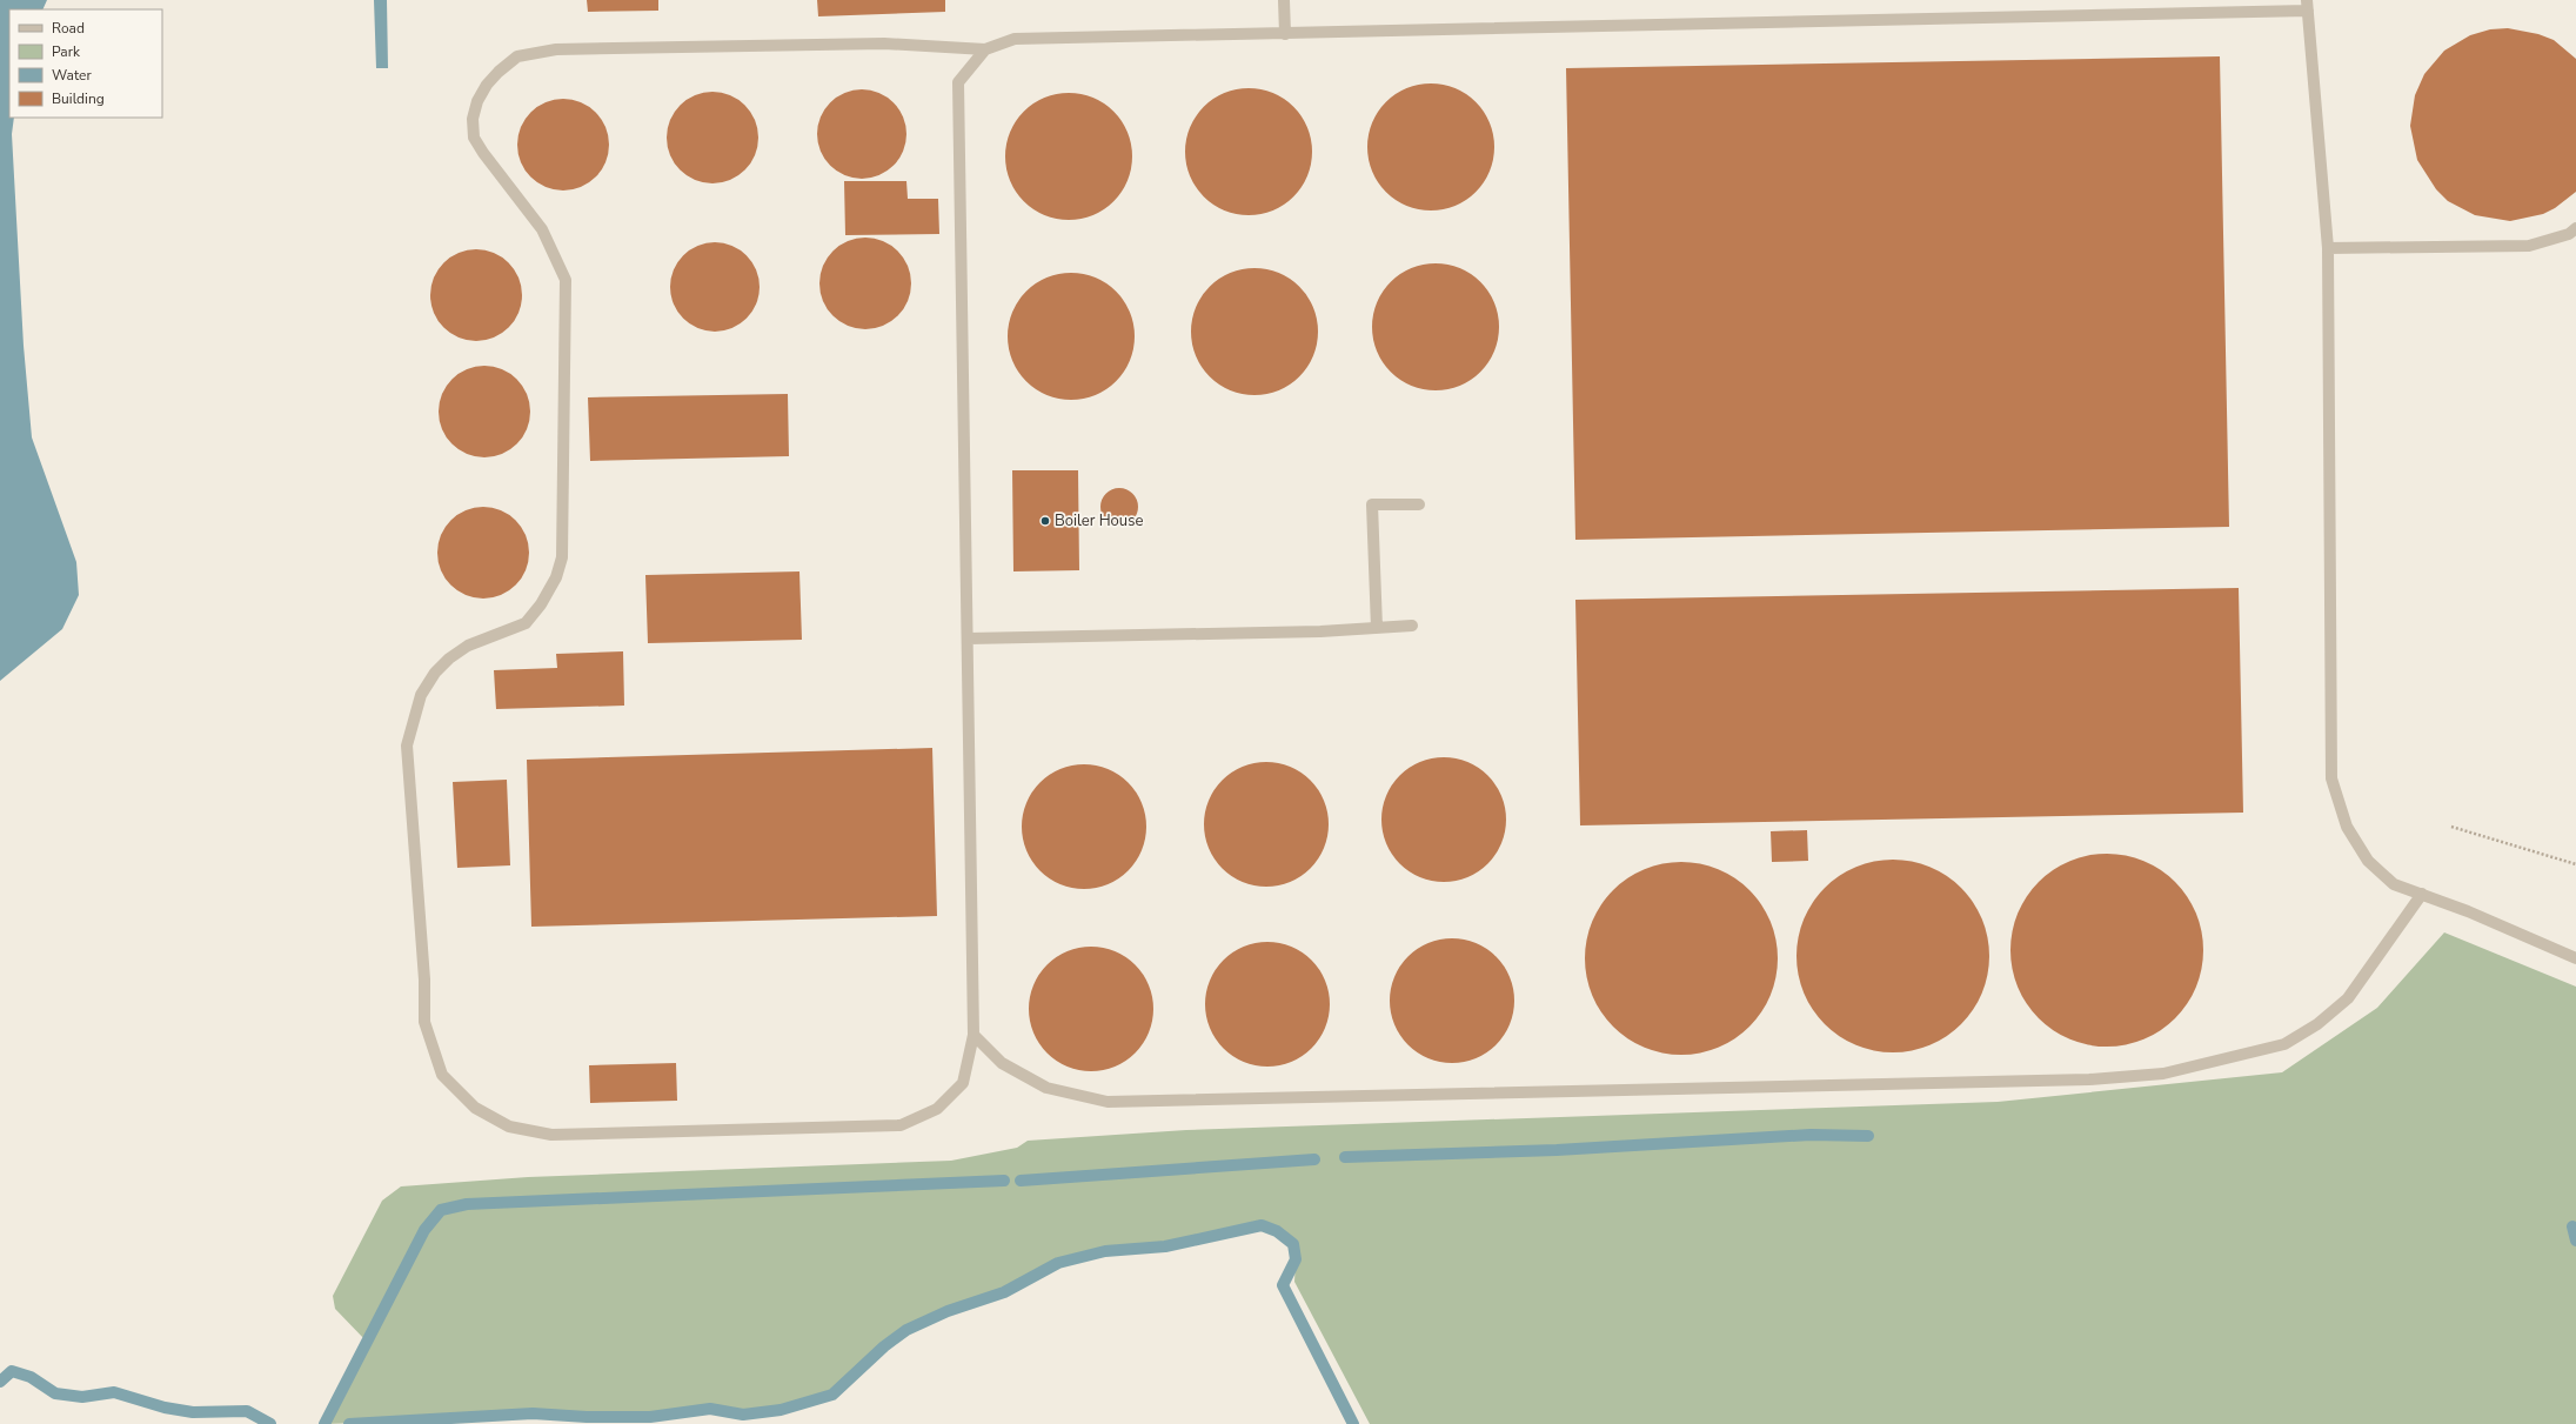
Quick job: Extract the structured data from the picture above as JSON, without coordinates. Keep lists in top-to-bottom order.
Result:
{
  "places": ["Boiler House"],
  "legend": [
    "Road",
    "Park",
    "Water",
    "Building"
  ]
}
